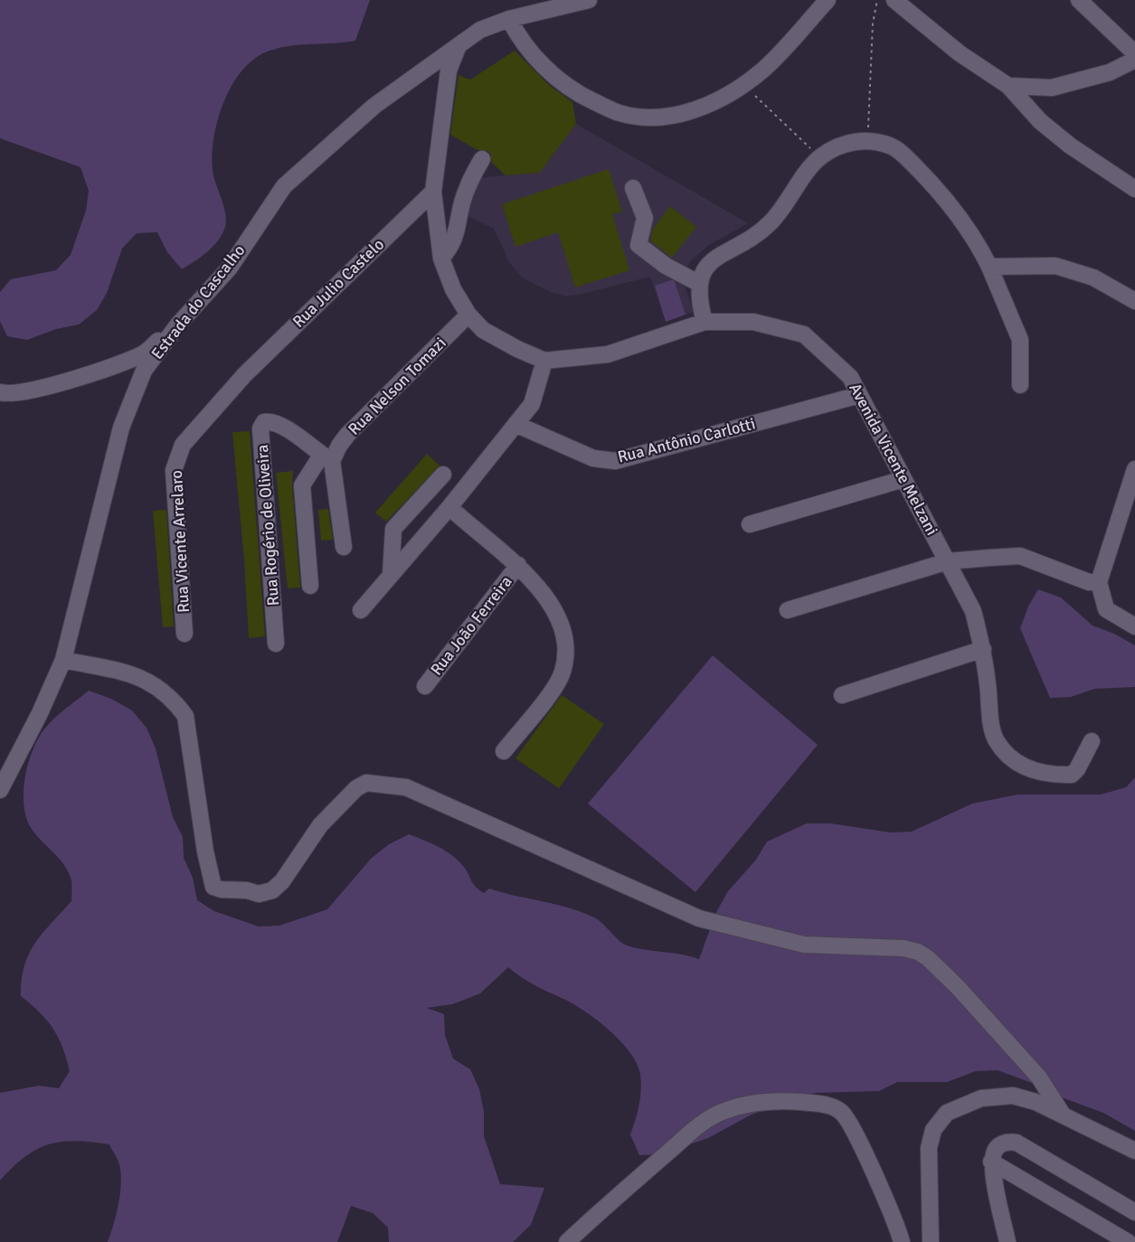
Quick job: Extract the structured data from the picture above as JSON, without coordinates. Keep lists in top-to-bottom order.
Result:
{
  "streets": {
    "street": [
      "Rua Julio Castelo",
      "Estrada do Cascalho",
      "Rua Nelson Tomazi",
      "Rua Antônio Carlotti",
      "Avenida Vicente Melzani",
      "Rua Rogério de Oliveira",
      "Rua Vicente Arrelaro",
      "Rua João Ferreira"
    ]
  },
  "crossings": [
    ["Rua Julio Castelo", "Avenida Vicente Melzani"],
    ["Rua Julio Castelo", "Rua Vicente Arrelaro"],
    ["Estrada do Cascalho", "Avenida Vicente Melzani"],
    ["Rua Nelson Tomazi", "Avenida Vicente Melzani"],
    ["Rua Nelson Tomazi", "Rua Rogério de Oliveira"],
    ["Rua Antônio Carlotti", "Avenida Vicente Melzani"]
  ]
}
